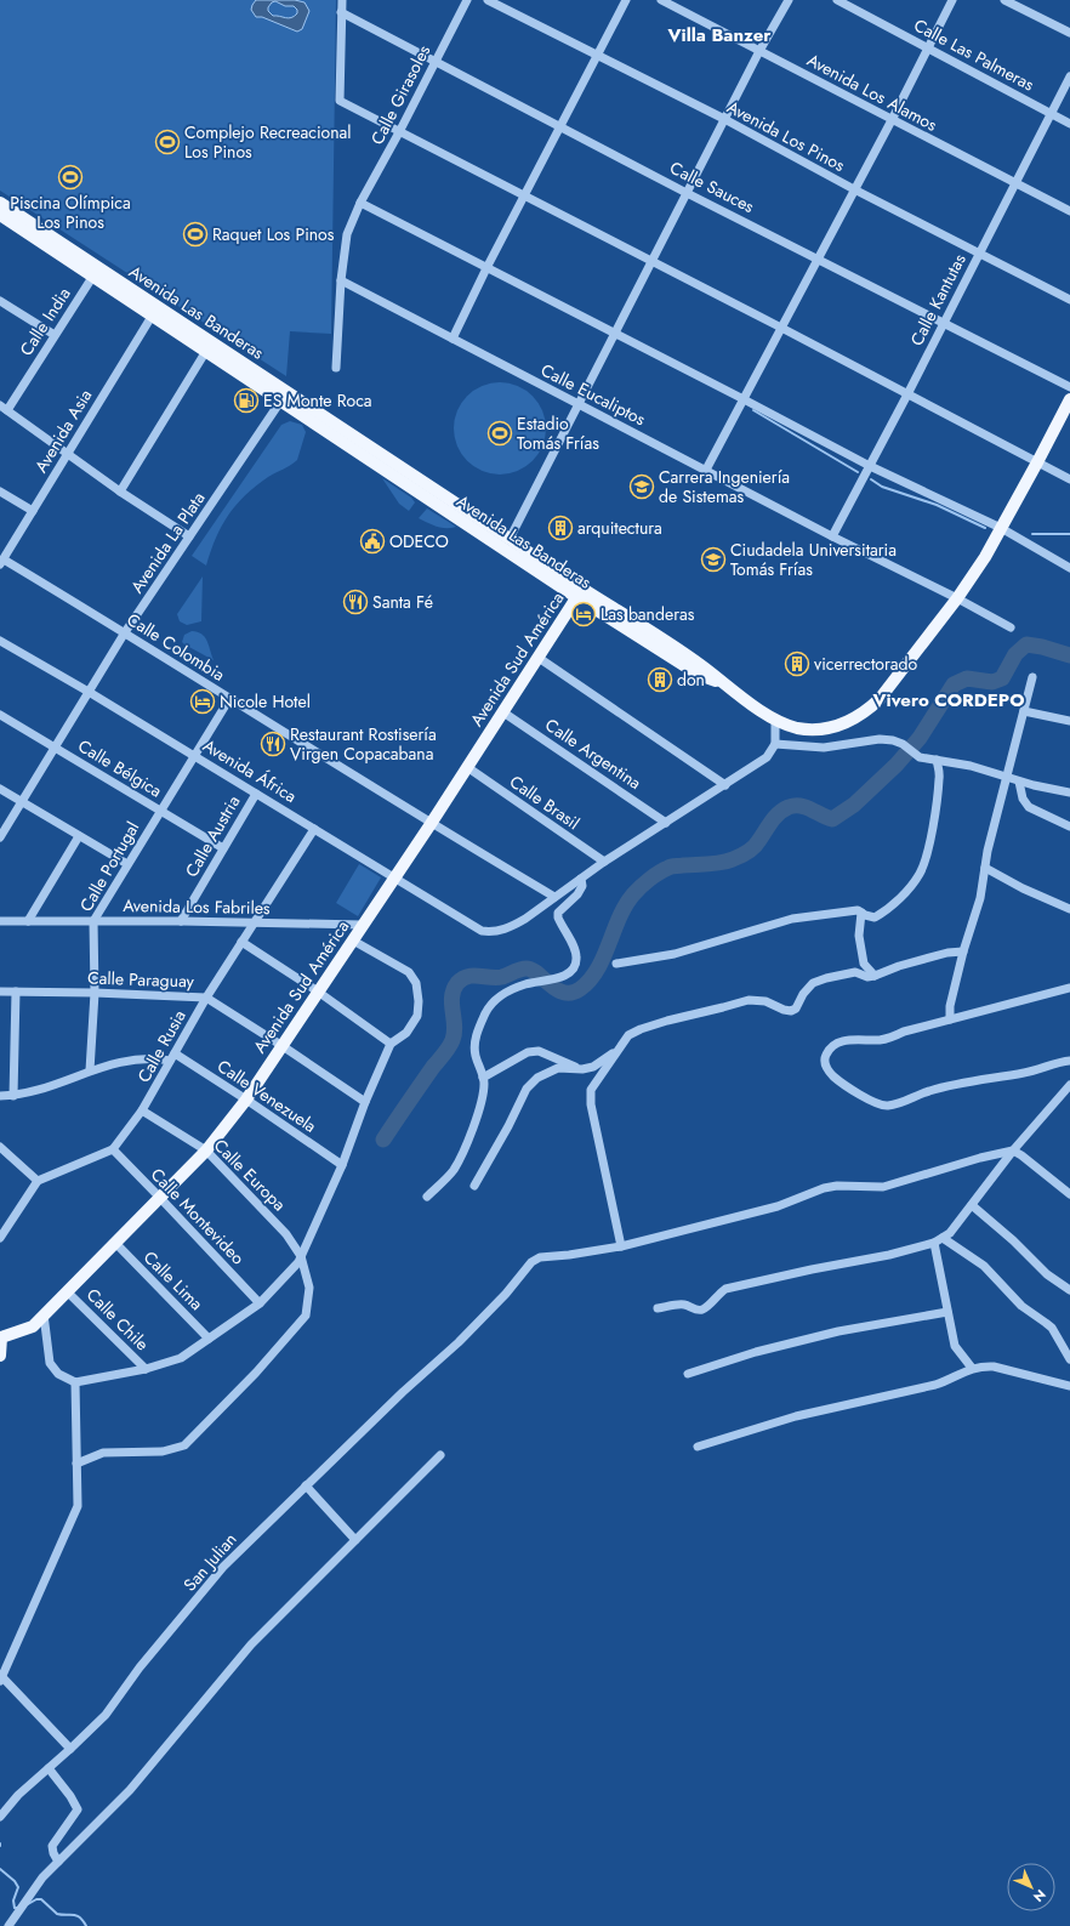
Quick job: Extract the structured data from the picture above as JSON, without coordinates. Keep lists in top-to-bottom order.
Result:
{
  "streets": {
    "main road": ["Avenida Las Banderas", "Avenida Sud América"],
    "street": [
      "Calle Las Palmeras",
      "Avenida Los Alamos",
      "Calle Girasoles",
      "Avenida Los Pinos",
      "Calle Sauces",
      "Calle Kantutas",
      "Calle India",
      "Calle Eucaliptos",
      "Avenida Asia",
      "Avenida La Plata",
      "Calle Colombia",
      "Calle Argentina",
      "Calle Bélgica",
      "Avenida África",
      "Calle Brasil",
      "Calle Austria",
      "Calle Portugal",
      "Avenida Los Fabriles",
      "Calle Paraguay",
      "Calle Rusia",
      "Calle Venezuela",
      "Calle Europa",
      "Calle Montevideo",
      "Calle Lima",
      "Calle Chile",
      "San Julian"
    ]
  },
  "crossings": [
    ["Calle Las Palmeras", "Calle Kantutas"],
    ["Avenida Los Alamos", "Calle Kantutas"],
    ["Calle Girasoles", "Calle Sauces"],
    ["Calle Girasoles", "Calle Eucaliptos"],
    ["Avenida Los Pinos", "Calle Kantutas"],
    ["Calle Sauces", "Calle Kantutas"],
    ["Calle Kantutas", "Calle Eucaliptos"],
    ["Avenida Las Banderas", "Calle India"],
    ["Avenida Las Banderas", "Calle Eucaliptos"],
    ["Avenida Las Banderas", "Avenida Asia"],
    ["Avenida Las Banderas", "Avenida La Plata"],
    ["Avenida Las Banderas", "Avenida Sud América"],
    ["Avenida Asia", "Calle Colombia"],
    ["Avenida La Plata", "Calle Colombia"],
    ["Avenida La Plata", "Calle Bélgica"],
    ["Avenida La Plata", "Avenida África"],
    ["Calle Colombia", "Avenida Sud América"],
    ["Calle Colombia", "Avenida África"],
    ["Calle Colombia", "Calle Portugal"],
    ["Avenida Sud América", "Calle Argentina"],
    ["Avenida Sud América", "Avenida África"],
    ["Avenida Sud América", "Calle Brasil"],
    ["Avenida Sud América", "Avenida Los Fabriles"],
    ["Avenida Sud América", "Calle Paraguay"],
    ["Avenida Sud América", "Calle Venezuela"],
    ["Avenida Sud América", "Calle Europa"],
    ["Avenida Sud América", "Calle Montevideo"],
    ["Avenida Sud América", "Calle Lima"],
    ["Avenida Sud América", "Calle Chile"],
    ["Calle Bélgica", "Calle Austria"],
    ["Calle Bélgica", "Calle Portugal"],
    ["Avenida África", "Calle Austria"],
    ["Avenida África", "Calle Portugal"],
    ["Avenida África", "Calle Rusia"],
    ["Calle Austria", "Avenida Los Fabriles"],
    ["Calle Portugal", "Avenida Los Fabriles"],
    ["Calle Portugal", "Calle Paraguay"],
    ["Avenida Los Fabriles", "Calle Rusia"],
    ["Calle Paraguay", "Calle Rusia"],
    ["Calle Rusia", "Calle Venezuela"],
    ["Calle Rusia", "Calle Europa"],
    ["Calle Rusia", "Calle Montevideo"]
  ],
  "districts": ["Villa Banzer", "Vivero CORDEPO"],
  "places": {
    "sports": [
      "Complejo Recreacional Los Pinos",
      "Piscina Olímpica Los Pinos",
      "Raquet Los Pinos",
      "Estadio Tomás Frías"
    ],
    "fuel station": ["ES Monte Roca"],
    "school or university": ["Carrera Ingeniería de Sistemas", "Ciudadela Universitaria Tomás Frías"],
    "building": ["arquitectura", "vicerrectorado", "don"],
    "public building": ["ODECO"],
    "restaurant": ["Santa Fé", "Restaurant Rostisería Virgen Copacabana"],
    "hotel": ["Las banderas", "Nicole Hotel"]
  },
  "north": "bottom right"
}
